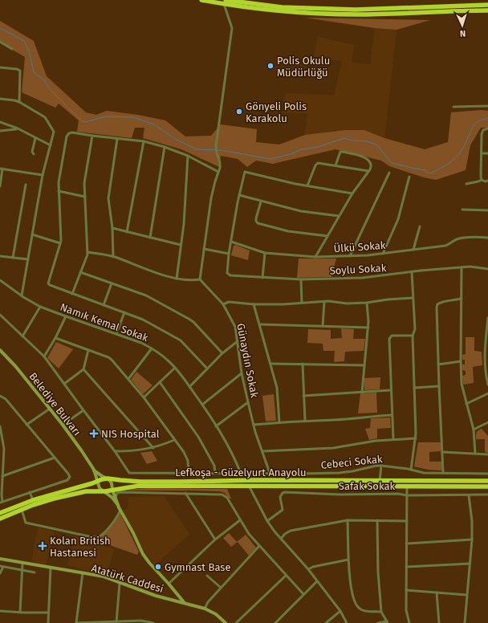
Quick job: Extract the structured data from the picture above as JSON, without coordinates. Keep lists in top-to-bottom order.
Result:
{
  "streets": {
    "highway": ["Lefkoşa - Güzelyurt Anayolu"],
    "main road": ["Belediye Bulvarı", "Atatürk Caddesi"],
    "street": [
      "Ülkü Sokak",
      "Soylu Sokak",
      "Namık Kemal Sokak",
      "Günaydın Sokak",
      "Cebeci Sokak",
      "Safak Sokak"
    ]
  },
  "crossings": [
    ["Namık Kemal Sokak", "Cebeci Sokak"],
    ["Günaydın Sokak", "Cebeci Sokak"],
    ["Belediye Bulvarı", "Lefkoşa - Güzelyurt Anayolu"]
  ],
  "places": {
    "other": ["Polis Okulu Müdürlüğü", "Gönyeli Polis Karakolu", "Gymnast Base"],
    "health": ["NIS Hospital", "Kolan British Hastanesi"]
  },
  "north": "bottom"
}
